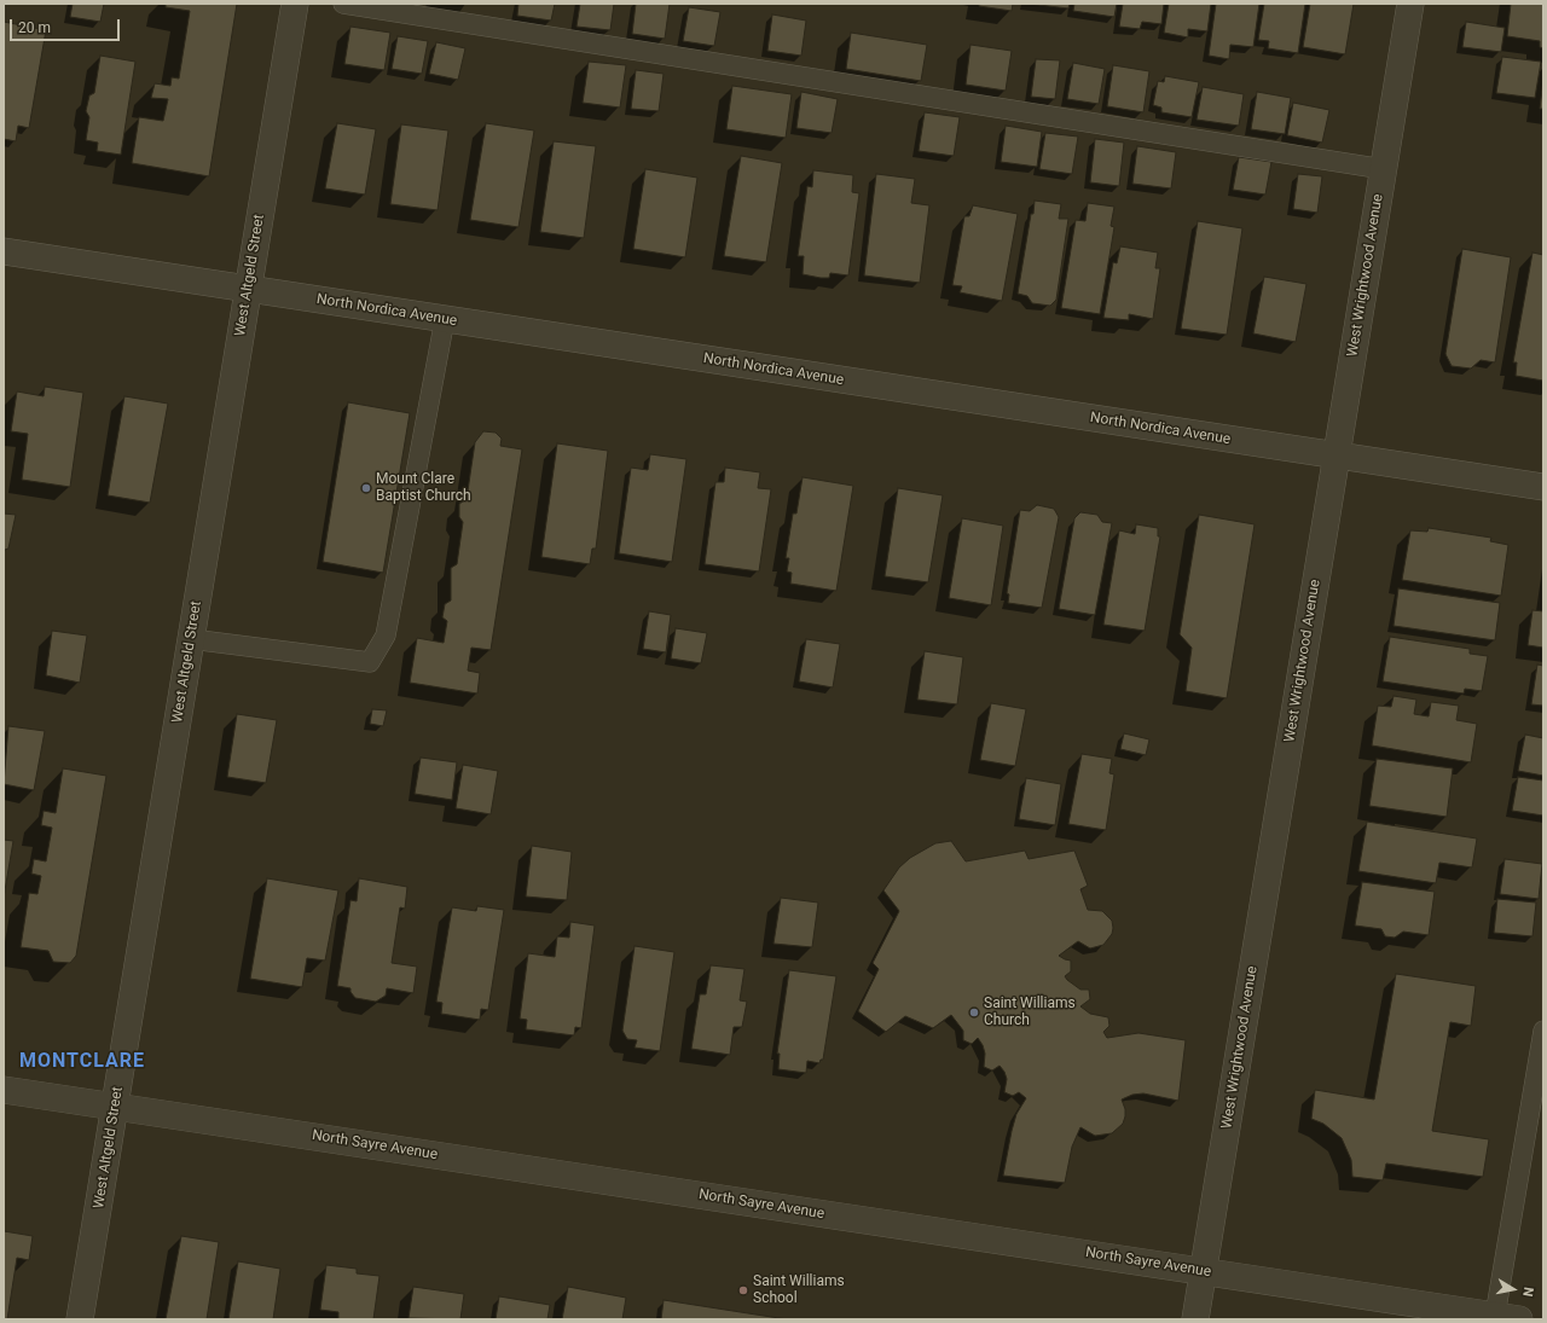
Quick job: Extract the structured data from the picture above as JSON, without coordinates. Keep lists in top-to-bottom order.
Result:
{
  "streets": {
    "street": [
      "West Altgeld Street",
      "West Wrightwood Avenue",
      "North Nordica Avenue",
      "North Sayre Avenue"
    ]
  },
  "crossings": [
    ["West Altgeld Street", "North Nordica Avenue"],
    ["West Altgeld Street", "North Sayre Avenue"],
    ["West Wrightwood Avenue", "North Nordica Avenue"],
    ["West Wrightwood Avenue", "North Sayre Avenue"]
  ],
  "districts": ["MONTCLARE"],
  "places": ["Mount Clare Baptist Church", "Saint Williams Church", "Saint Williams School"],
  "scale_bar": "20 m",
  "north": "right"
}
